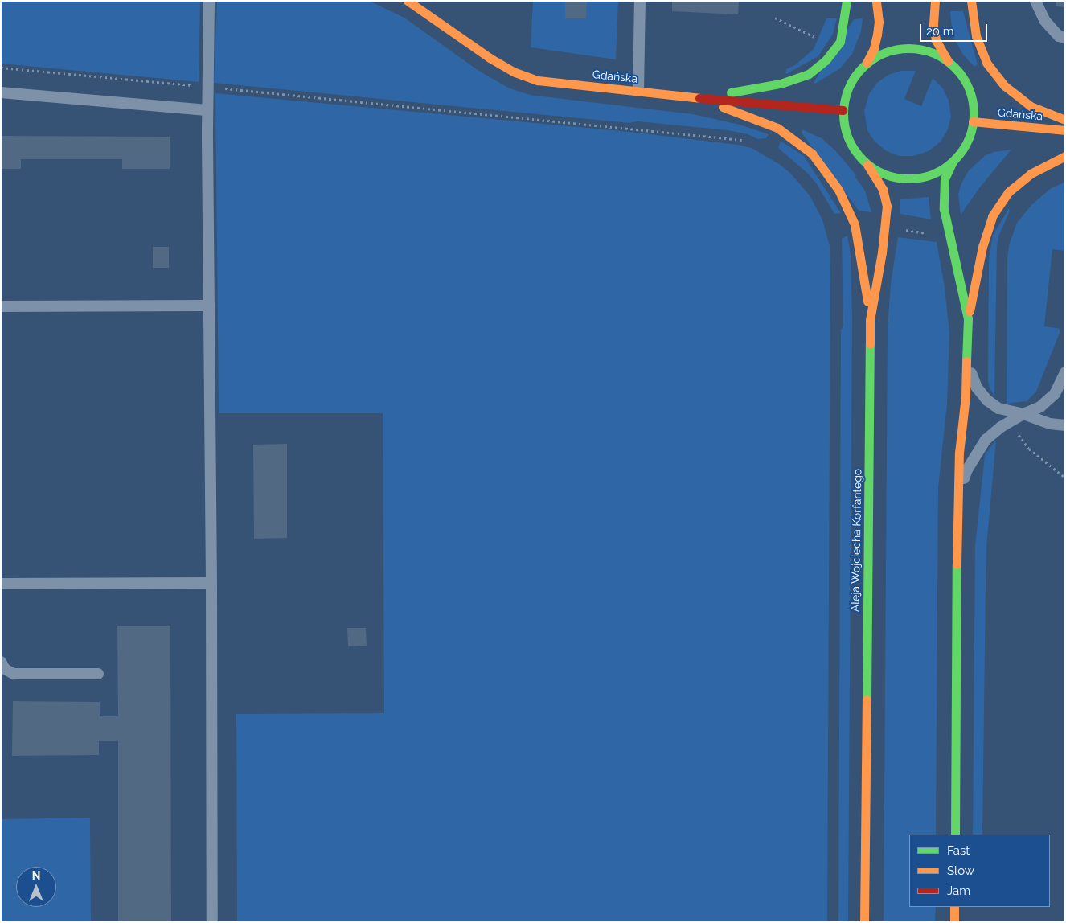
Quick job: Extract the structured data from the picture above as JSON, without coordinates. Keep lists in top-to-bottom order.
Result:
{
  "streets": {
    "main road": ["Gdańska", "Aleja Wojciecha Korfantego"]
  },
  "crossings": [
    ["Gdańska", "Aleja Wojciecha Korfantego"]
  ],
  "legend": ["Fast", "Slow", "Jam"],
  "scale_bar": "20 m",
  "north": "top"
}
